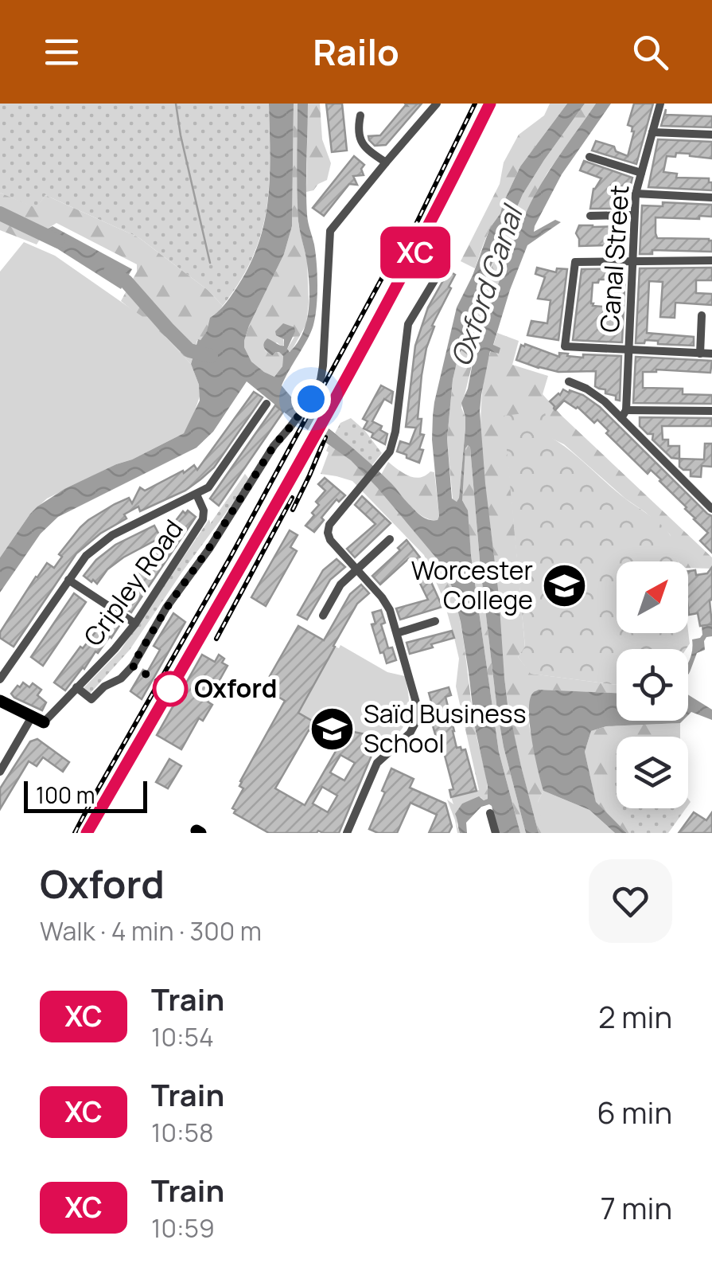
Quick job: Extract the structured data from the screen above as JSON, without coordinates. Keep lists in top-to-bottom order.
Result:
{
  "streets": {
    "street": ["Canal Street", "Cripley Road"]
  },
  "water": ["Oxford Canal"],
  "places": {
    "school or university": ["Worcester College", "Saïd Business School"],
    "other": ["Oxford"]
  },
  "scale_bar": "100 m",
  "north": "top right",
  "page": {
    "header": "Railo",
    "on_map": "XC",
    "scale": "100 m",
    "heading": ["Oxford", "Walk · 4 min · 300 m"],
    "list": [
      {
        "mark": "XC",
        "name": "Train",
        "note": "10:54",
        "value": "2 min"
      },
      {
        "mark": "XC",
        "name": "Train",
        "note": "10:58",
        "value": "6 min"
      },
      {
        "mark": "XC",
        "name": "Train",
        "note": "10:59",
        "value": "7 min"
      }
    ]
  }
}
